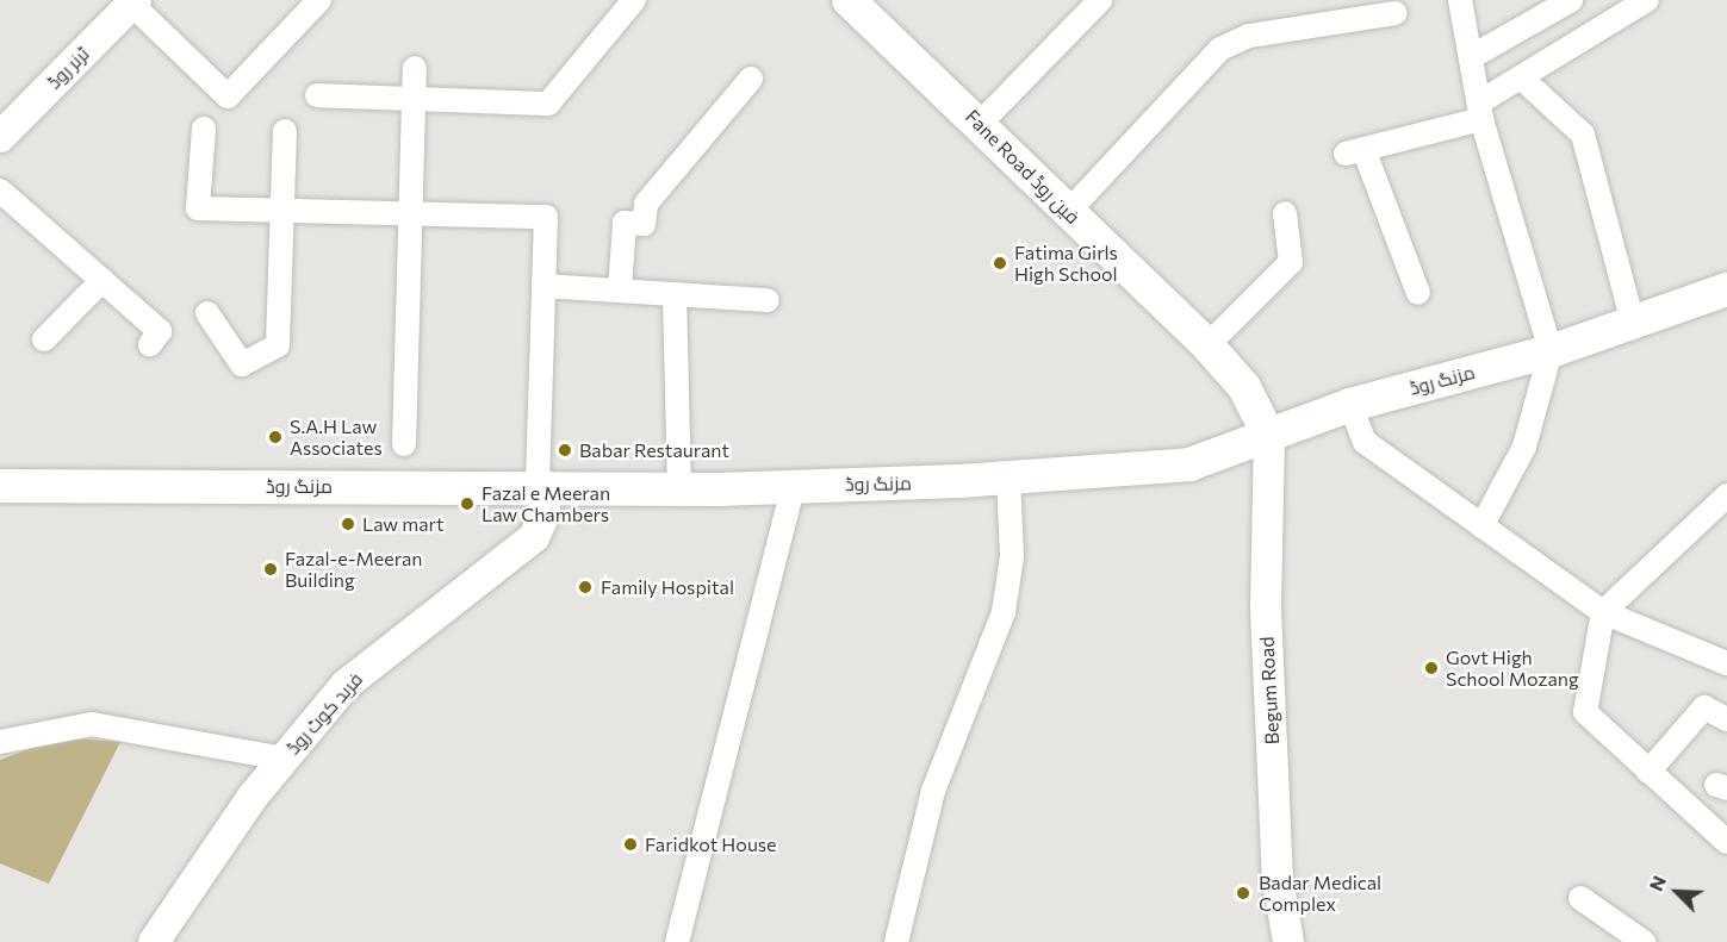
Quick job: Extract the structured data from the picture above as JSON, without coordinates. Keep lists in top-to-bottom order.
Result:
{
  "streets": {
    "main road": ["Fane Road فین روڈ", "مزنگ روڈ"],
    "street": ["ٹرنر روڈ", "Begum Road", "فرید کوٹ روڈ"]
  },
  "crossings": [
    ["Fane Road فین روڈ", "مزنگ روڈ"],
    ["Fane Road فین روڈ", "Begum Road"],
    ["مزنگ روڈ", "Begum Road"],
    ["مزنگ روڈ", "فرید کوٹ روڈ"]
  ],
  "places": [
    "Fatima Girls High School",
    "S.A.H Law Associates",
    "Babar Restaurant",
    "Fazal e Meeran Law Chambers",
    "Law mart",
    "Fazal-e-Meeran Building",
    "Family Hospital",
    "Govt High School Mozang",
    "Faridkot House",
    "Badar Medical Complex"
  ],
  "north": "top left"
}
